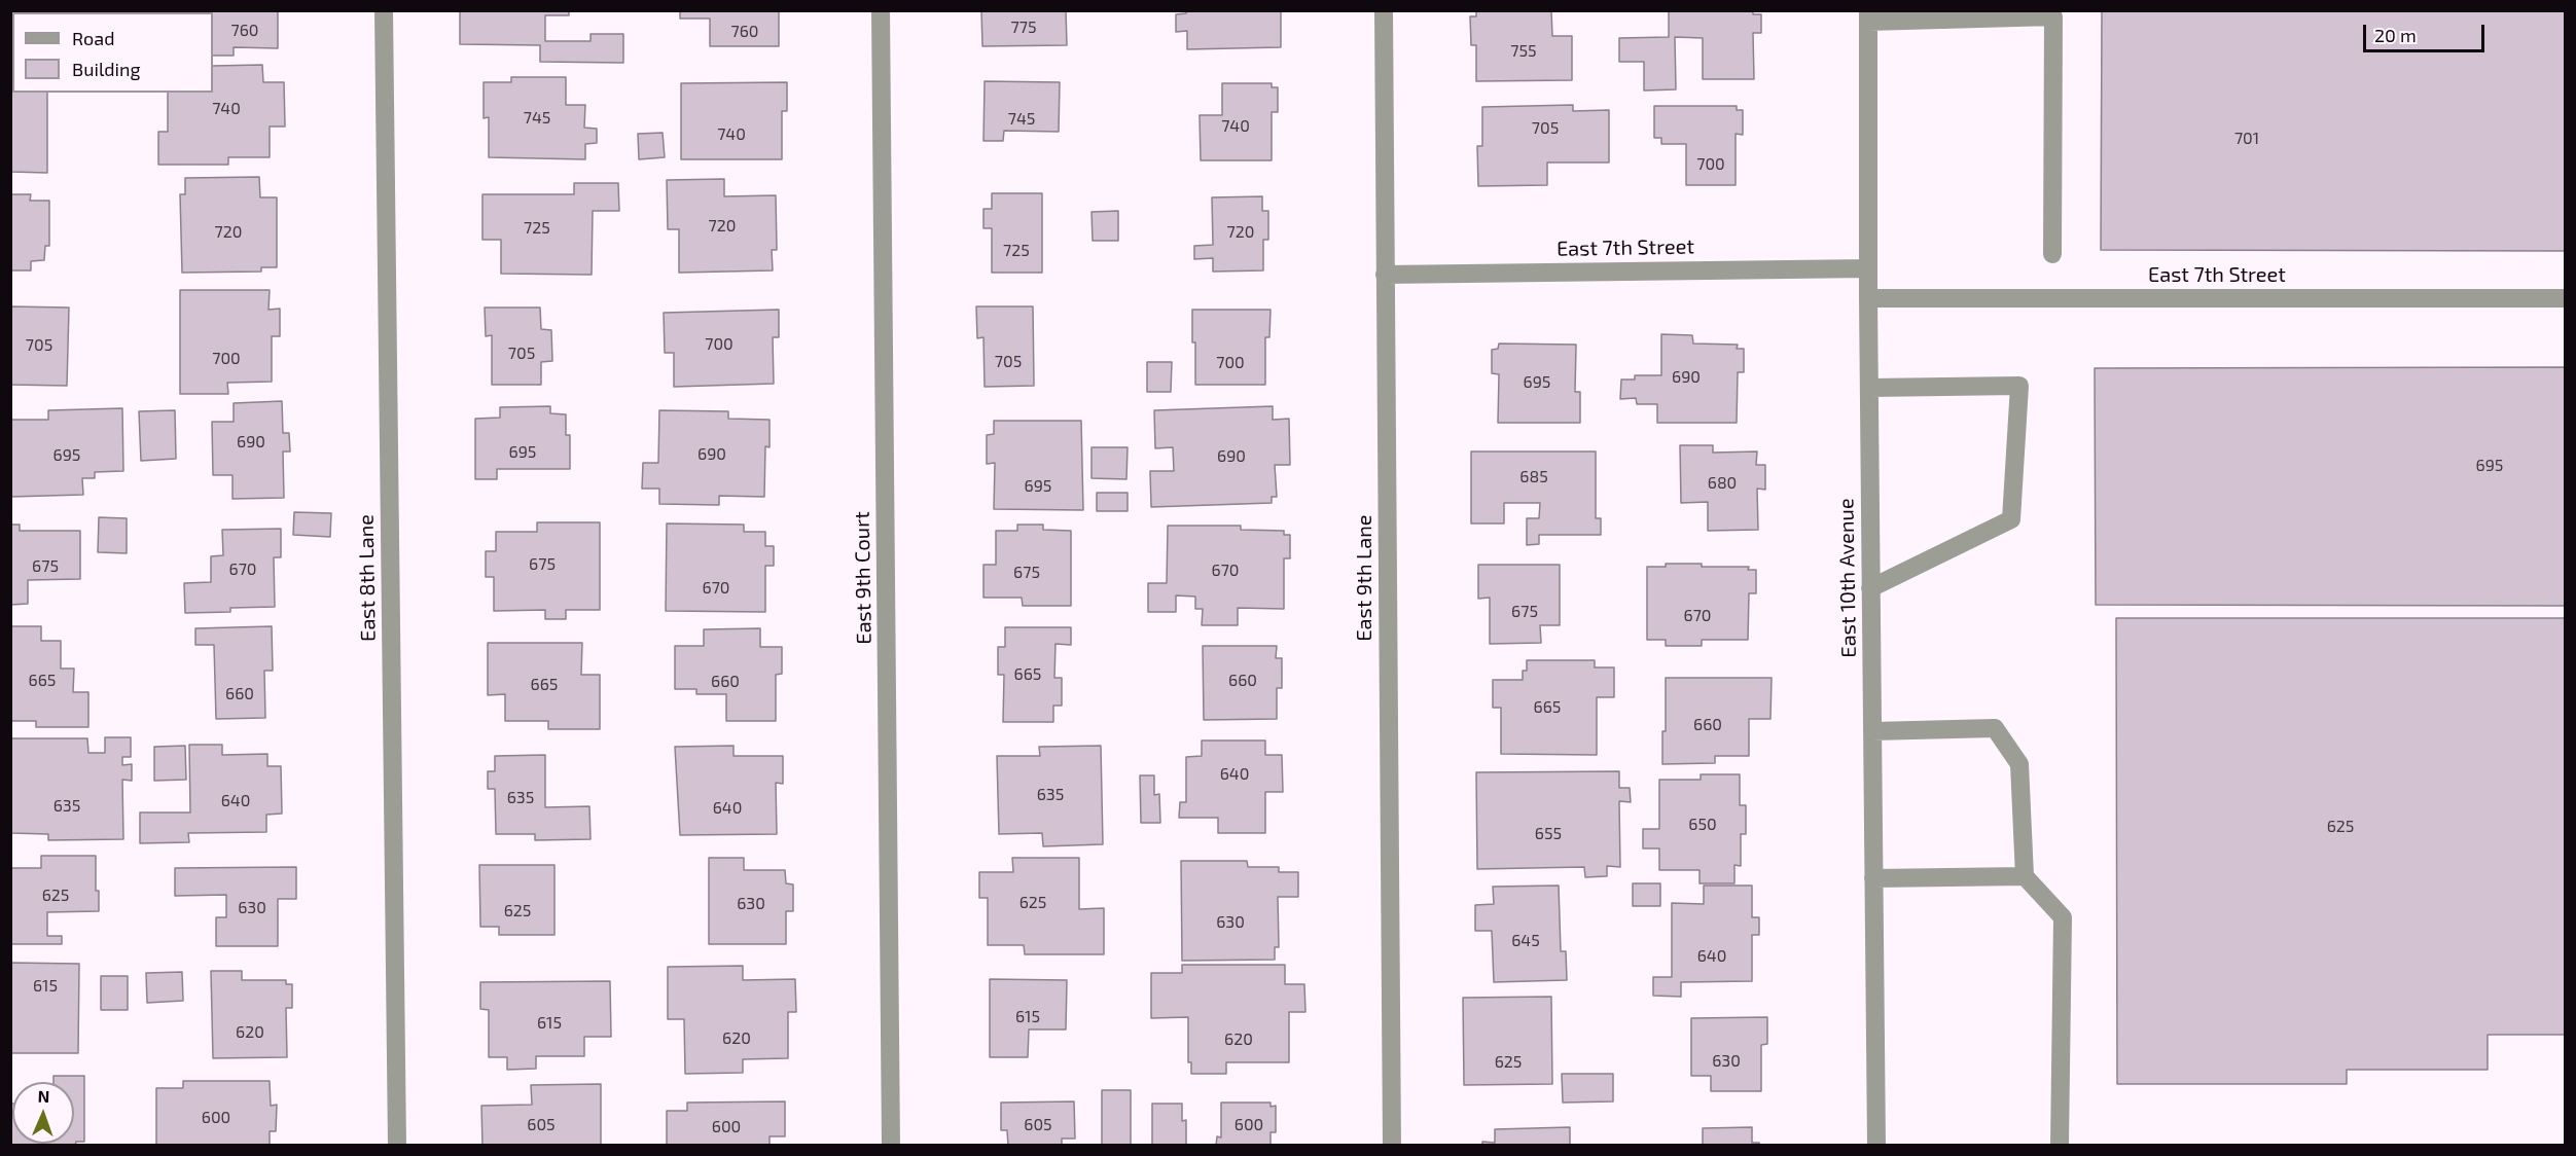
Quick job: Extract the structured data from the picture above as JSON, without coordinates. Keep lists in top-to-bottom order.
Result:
{
  "streets": {
    "street": [
      "East 7th Street",
      "East 8th Lane",
      "East 9th Court",
      "East 9th Lane",
      "East 10th Avenue"
    ]
  },
  "crossings": [
    ["East 7th Street", "East 9th Lane"],
    ["East 7th Street", "East 10th Avenue"]
  ],
  "house_numbers": [
    "775",
    "760",
    "760",
    "755",
    "740",
    "745",
    "745",
    "740",
    "705",
    "740",
    "701",
    "700",
    "720",
    "725",
    "720",
    "720",
    "725",
    "700",
    "705",
    "705",
    "700",
    "705",
    "700",
    "690",
    "695",
    "690",
    "695",
    "690",
    "695",
    "690",
    "695",
    "685",
    "680",
    "695",
    "675",
    "675",
    "670",
    "670",
    "675",
    "670",
    "675",
    "670",
    "665",
    "665",
    "660",
    "660",
    "665",
    "660",
    "665",
    "660",
    "640",
    "635",
    "635",
    "640",
    "635",
    "640",
    "650",
    "625",
    "655",
    "625",
    "625",
    "630",
    "630",
    "625",
    "630",
    "645",
    "640",
    "615",
    "615",
    "615",
    "620",
    "620",
    "620",
    "630",
    "625",
    "600",
    "605",
    "605",
    "600",
    "600"
  ],
  "legend": ["Road", "Building"],
  "scale_bar": "20 m",
  "north": "top"
}
